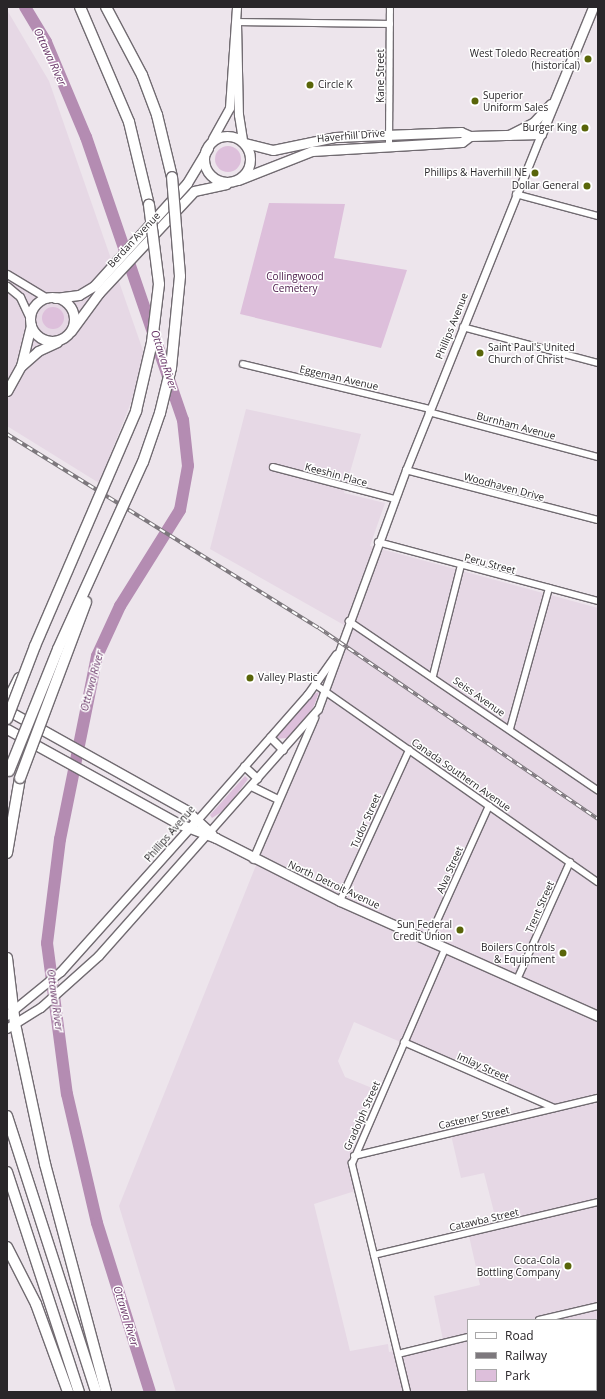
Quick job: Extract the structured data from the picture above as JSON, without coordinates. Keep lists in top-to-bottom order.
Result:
{
  "streets": {
    "main road": [
      "Haverhill Drive",
      "Berdan Avenue",
      "Phillips Avenue",
      "North Detroit Avenue"
    ],
    "street": [
      "Kane Street",
      "Eggeman Avenue",
      "Burnham Avenue",
      "Keeshin Place",
      "Woodhaven Drive",
      "Peru Street",
      "Seiss Avenue",
      "Canada Southern Avenue",
      "Tudor Street",
      "Alva Street",
      "Trent Street",
      "Imlay Street",
      "Gradolph Street",
      "Castener Street",
      "Catawba Street"
    ]
  },
  "crossings": [
    ["Kane Street", "Haverhill Drive"],
    ["Haverhill Drive", "Berdan Avenue"],
    ["Haverhill Drive", "Phillips Avenue"],
    ["Phillips Avenue", "Eggeman Avenue"],
    ["Phillips Avenue", "Burnham Avenue"],
    ["Phillips Avenue", "Keeshin Place"],
    ["Phillips Avenue", "Woodhaven Drive"],
    ["Phillips Avenue", "Peru Street"],
    ["Phillips Avenue", "Seiss Avenue"],
    ["Phillips Avenue", "Canada Southern Avenue"],
    ["Phillips Avenue", "North Detroit Avenue"],
    ["Eggeman Avenue", "Burnham Avenue"],
    ["Canada Southern Avenue", "Tudor Street"],
    ["Canada Southern Avenue", "Alva Street"],
    ["Canada Southern Avenue", "Trent Street"],
    ["Tudor Street", "North Detroit Avenue"],
    ["Alva Street", "North Detroit Avenue"],
    ["North Detroit Avenue", "Trent Street"],
    ["North Detroit Avenue", "Gradolph Street"],
    ["Imlay Street", "Gradolph Street"],
    ["Imlay Street", "Castener Street"],
    ["Gradolph Street", "Castener Street"],
    ["Gradolph Street", "Catawba Street"]
  ],
  "water": ["Ottawa River"],
  "parks": ["Collingwood Cemetery"],
  "places": [
    "West Toledo Recreation (historical)",
    "Circle K",
    "Superior Uniform Sales",
    "Burger King",
    "Phillips & Haverhill NE",
    "Dollar General",
    "Saint Paul's United Church of Christ",
    "Valley Plastic",
    "Sun Federal Credit Union",
    "Boilers Controls & Equipment",
    "Coca-Cola Bottling Company"
  ],
  "legend": ["Road", "Railway", "Park"]
}
